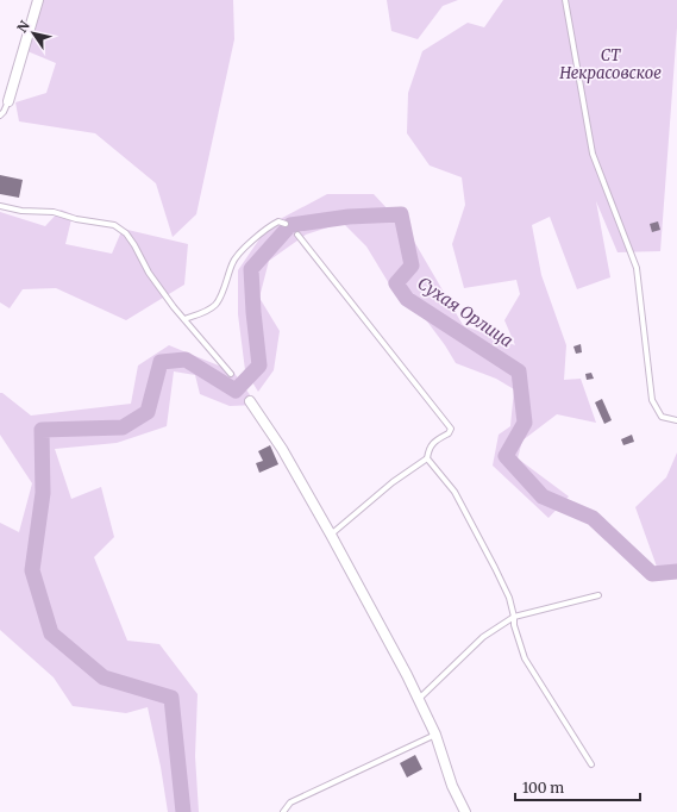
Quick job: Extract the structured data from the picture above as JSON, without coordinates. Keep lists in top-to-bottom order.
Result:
{
  "water": ["Сухая Орлица"],
  "parks": ["СТ Некрасовское"],
  "scale_bar": "100 m",
  "north": "top left"
}
